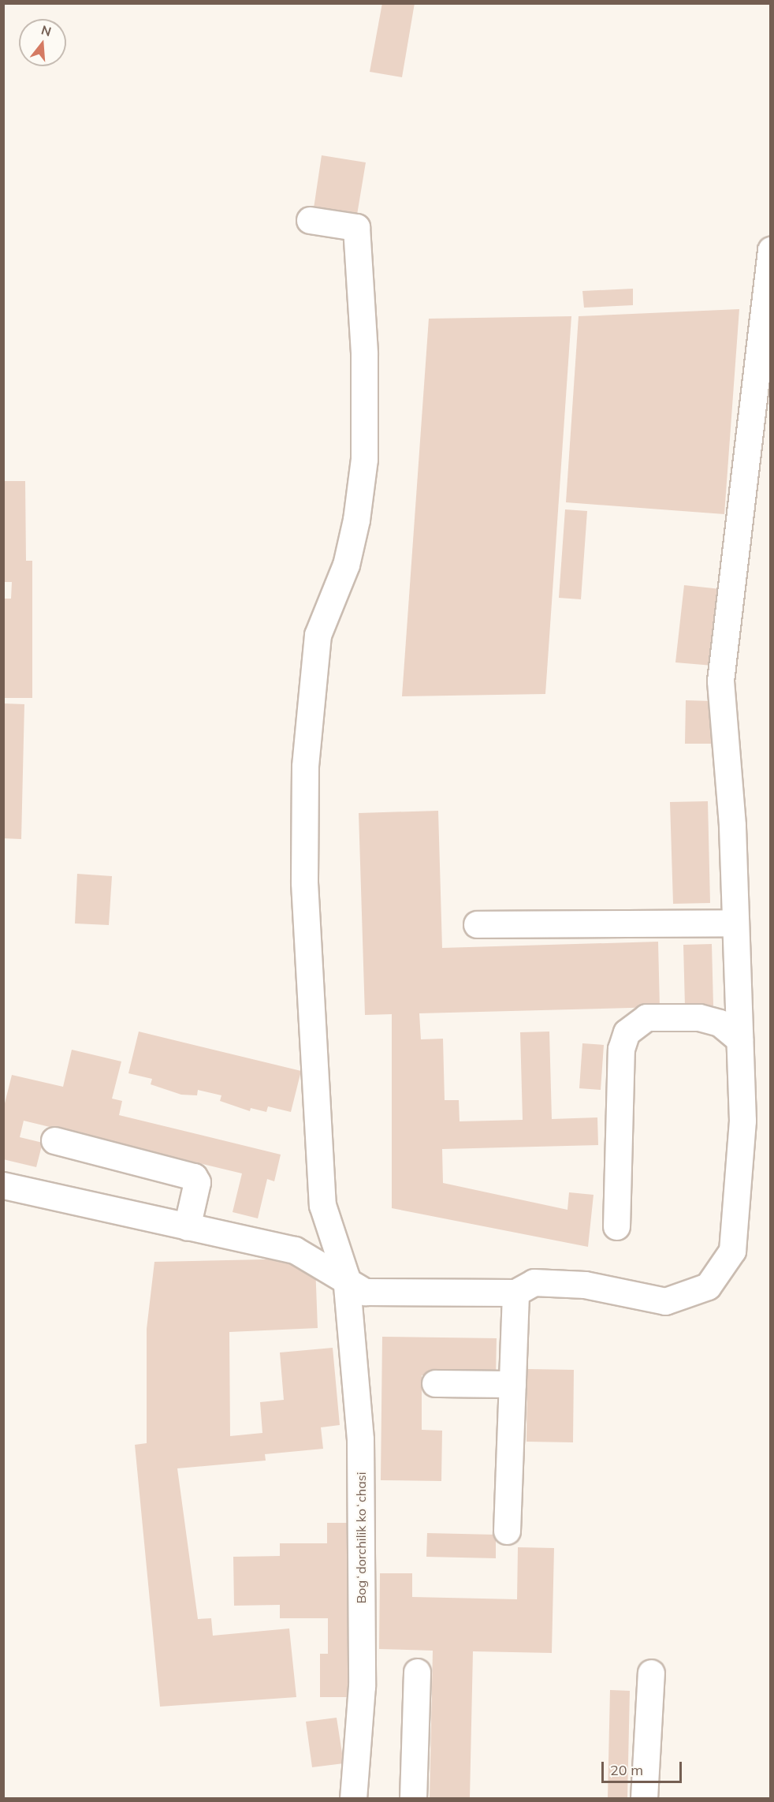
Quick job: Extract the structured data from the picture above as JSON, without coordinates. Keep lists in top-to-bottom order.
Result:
{
  "streets": {
    "lane": ["Bogʻdorchilik koʻchasi"]
  },
  "scale_bar": "20 m",
  "north": "top"
}
